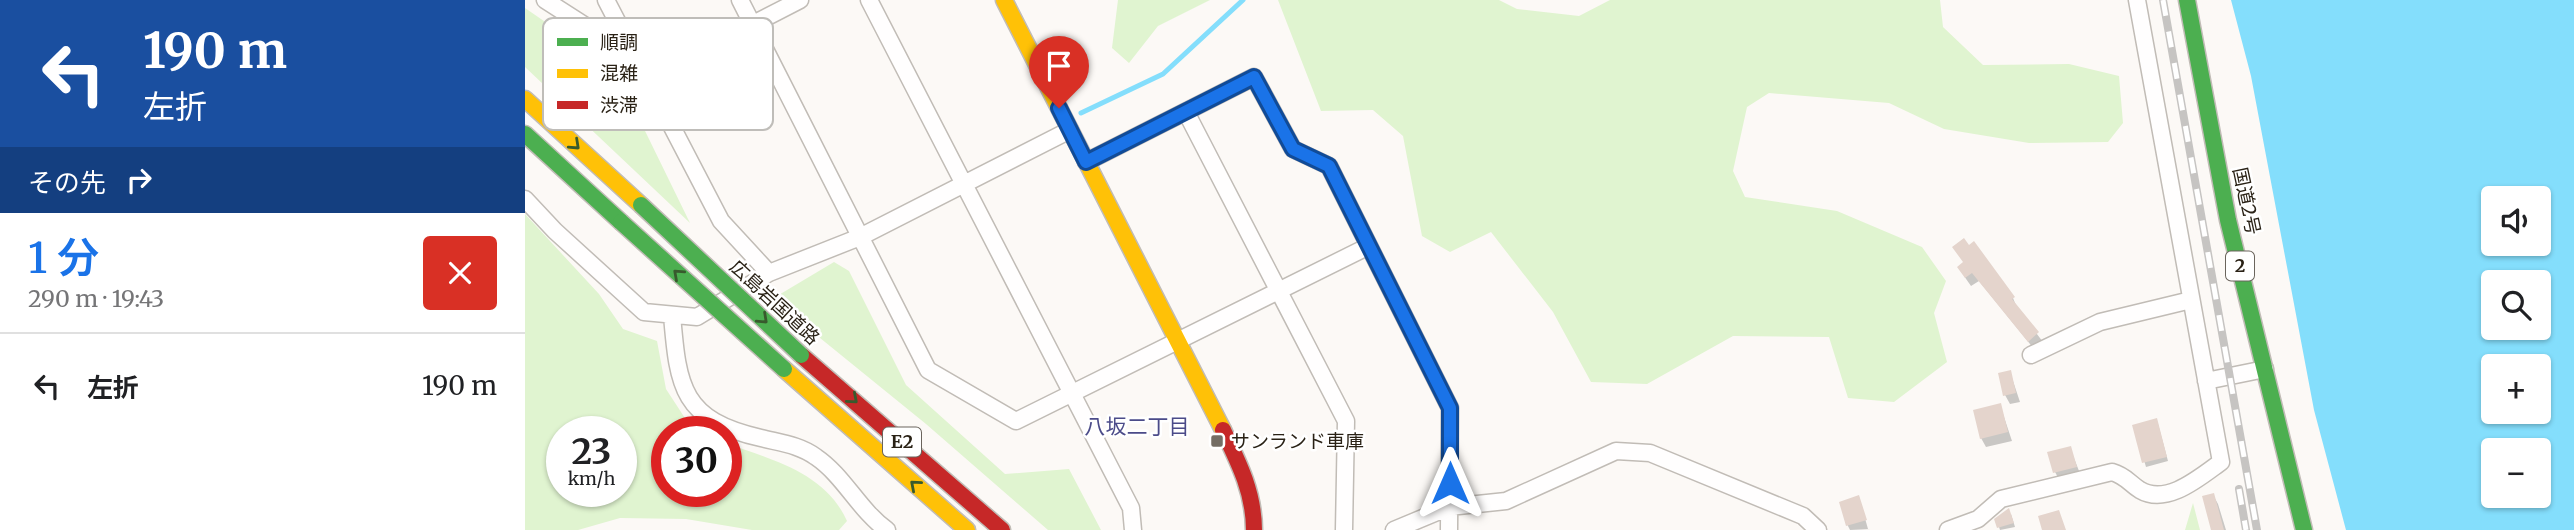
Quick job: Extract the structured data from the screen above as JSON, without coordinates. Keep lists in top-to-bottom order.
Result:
{
  "streets": {
    "main road": [
      "国道2号",
      "2",
      "広島岩国道路",
      "E2"
    ]
  },
  "districts": ["八坂二丁目"],
  "places": {
    "transit": ["サンランド車庫"]
  },
  "legend": ["順調", "混雑", "渋滞"],
  "page": {
    "turn": ["190 m", "左折"],
    "then": "その先",
    "map_buttons": ["+", "−"],
    "heading": ["1 分", "290 m · 19:43"],
    "list": [
      {
        "name": "左折",
        "value": "190 m"
      }
    ],
    "speed": "23 km/h",
    "limit": "30"
  }
}
